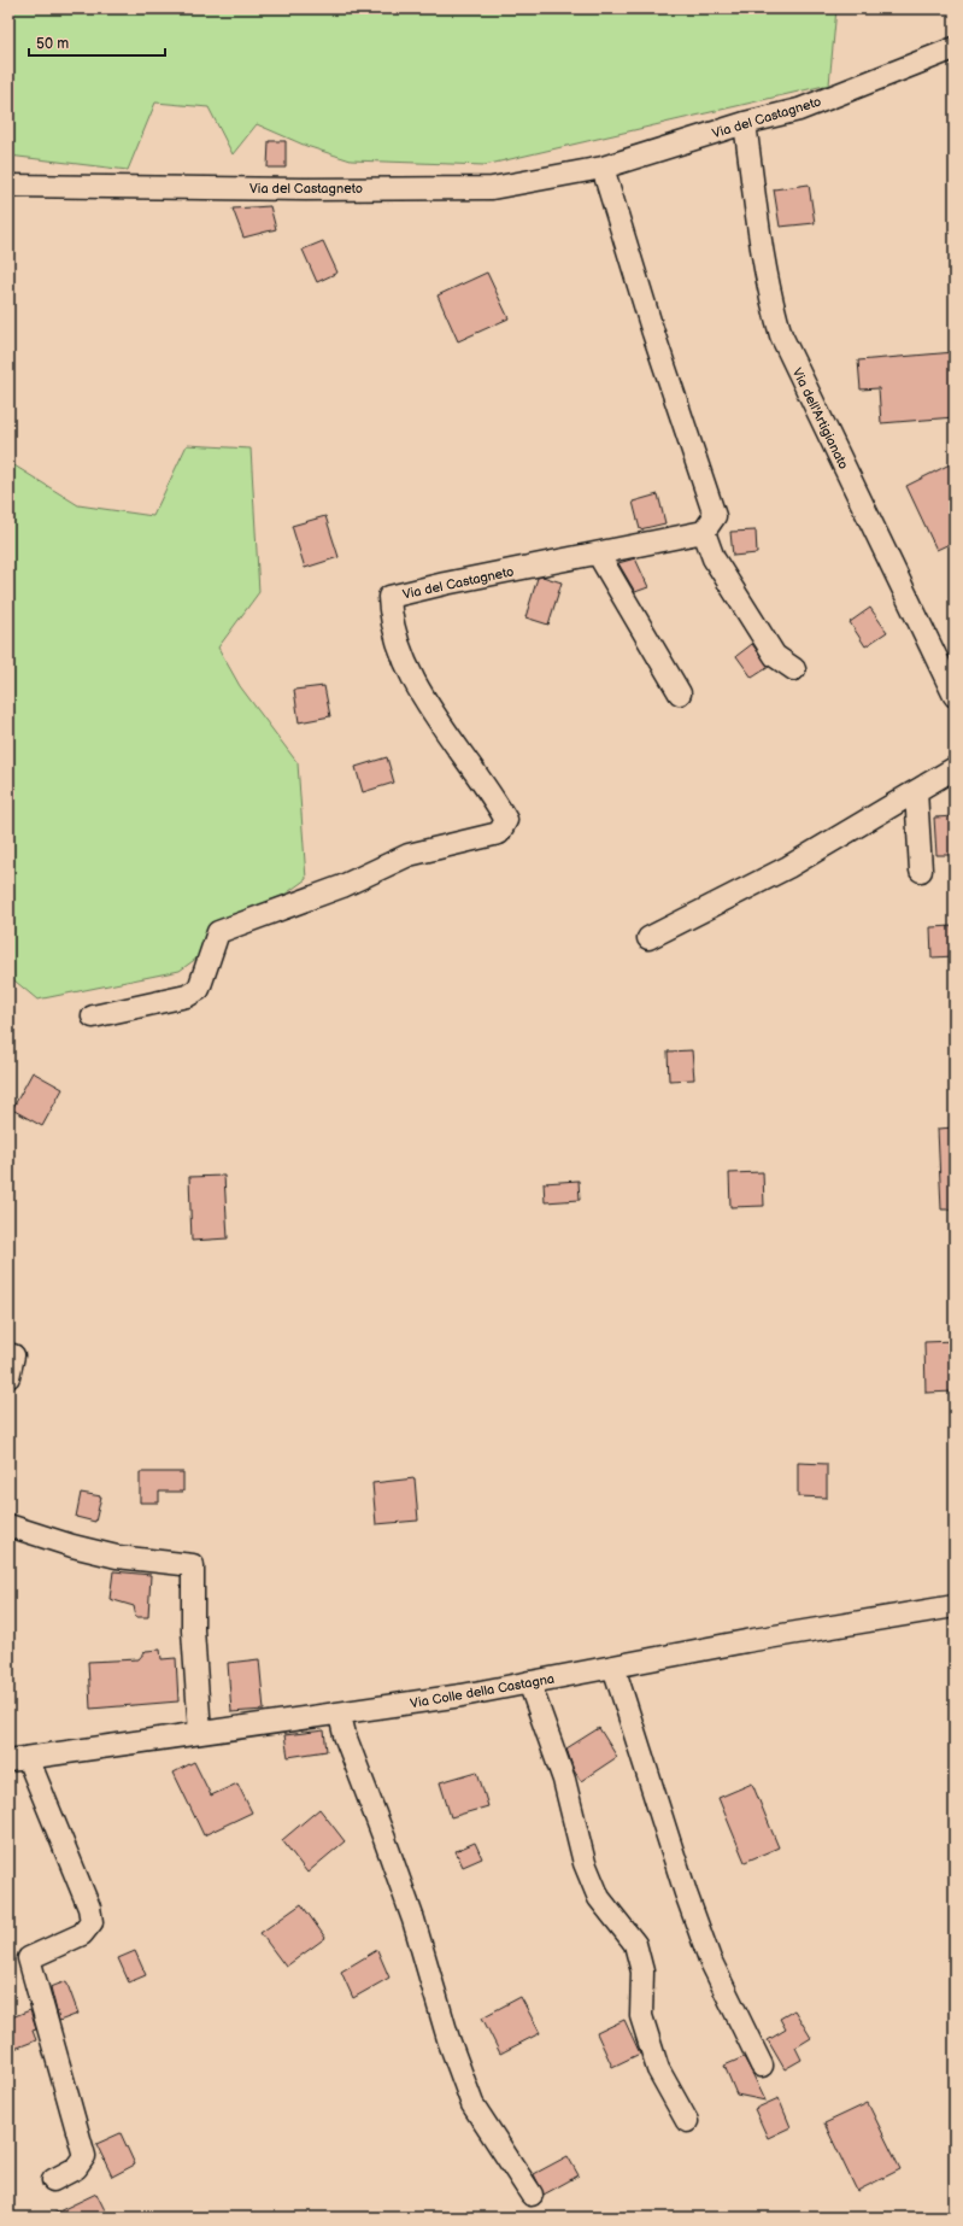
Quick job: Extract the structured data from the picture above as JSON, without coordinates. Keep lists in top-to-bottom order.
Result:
{
  "streets": {
    "street": ["Via del Castagneto", "Via dell'Artigianato", "Via Colle della Castagna"]
  },
  "crossings": [
    ["Via del Castagneto", "Via dell'Artigianato"]
  ],
  "scale_bar": "50 m"
}
